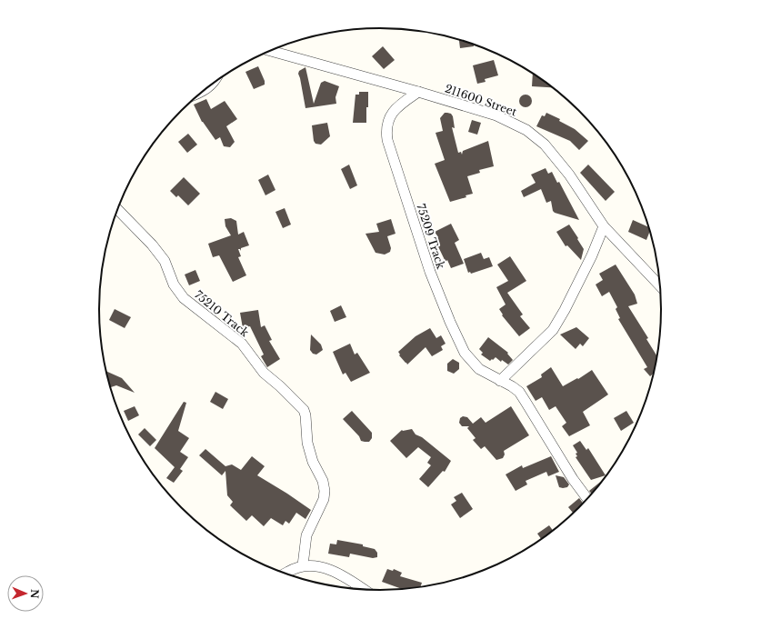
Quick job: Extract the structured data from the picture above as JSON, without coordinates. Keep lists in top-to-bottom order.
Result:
{
  "streets": {
    "street": ["211600 Street", "75209 Track", "75210 Track"]
  },
  "crossings": [
    ["211600 Street", "75209 Track"]
  ],
  "north": "right"
}
